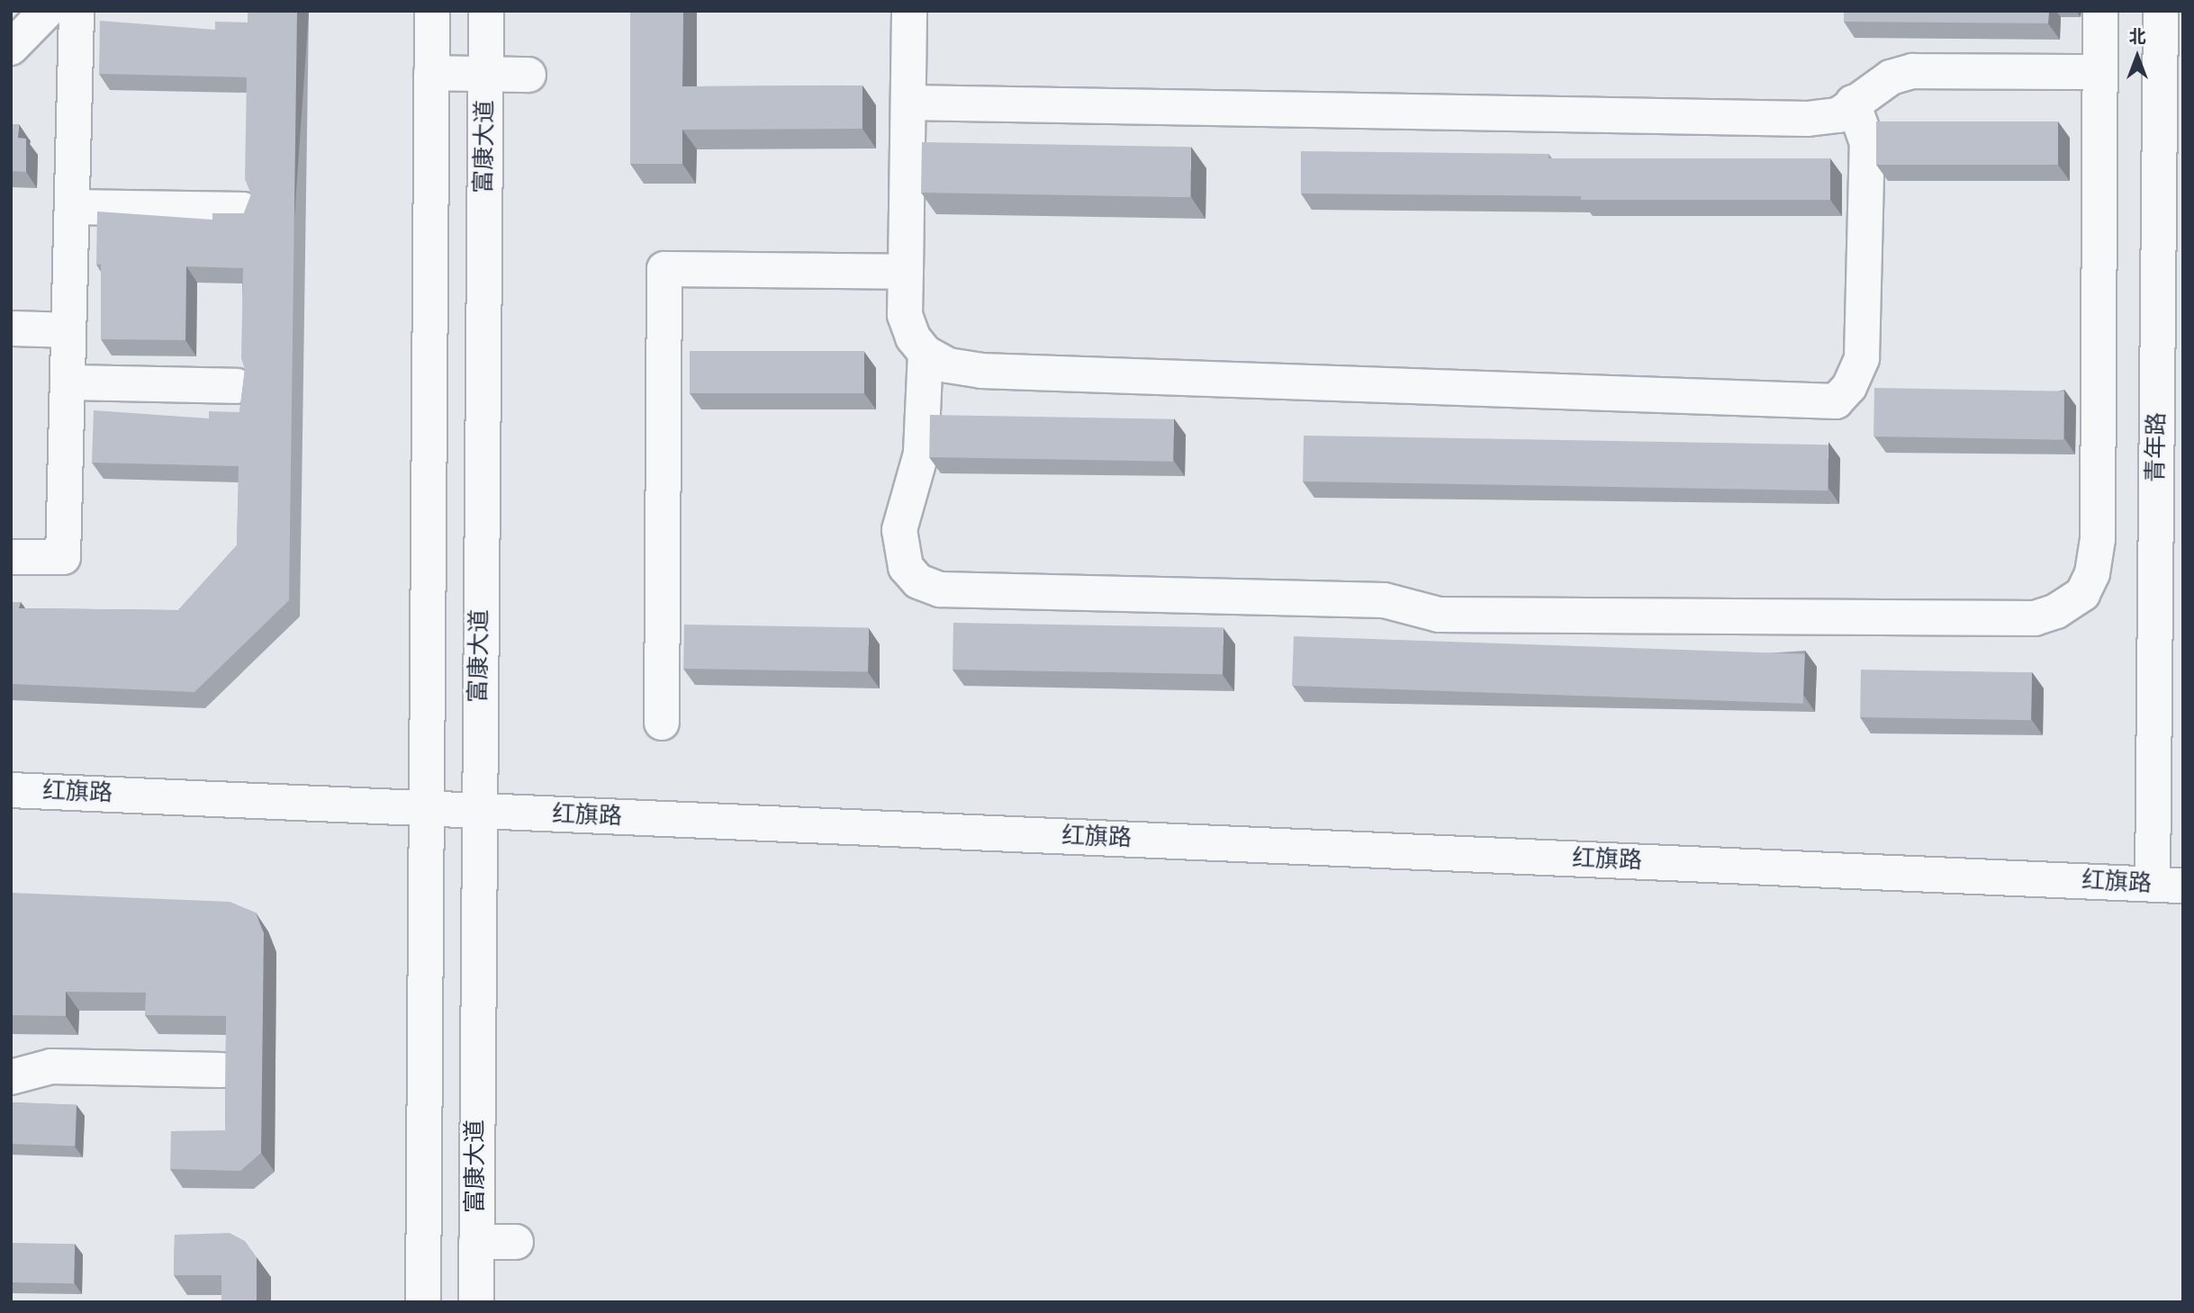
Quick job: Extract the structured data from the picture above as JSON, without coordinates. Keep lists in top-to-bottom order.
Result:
{
  "streets": {
    "street": ["富康大道", "青年路", "红旗路"]
  },
  "crossings": [
    ["富康大道", "红旗路"],
    ["青年路", "红旗路"]
  ],
  "north": "top"
}
